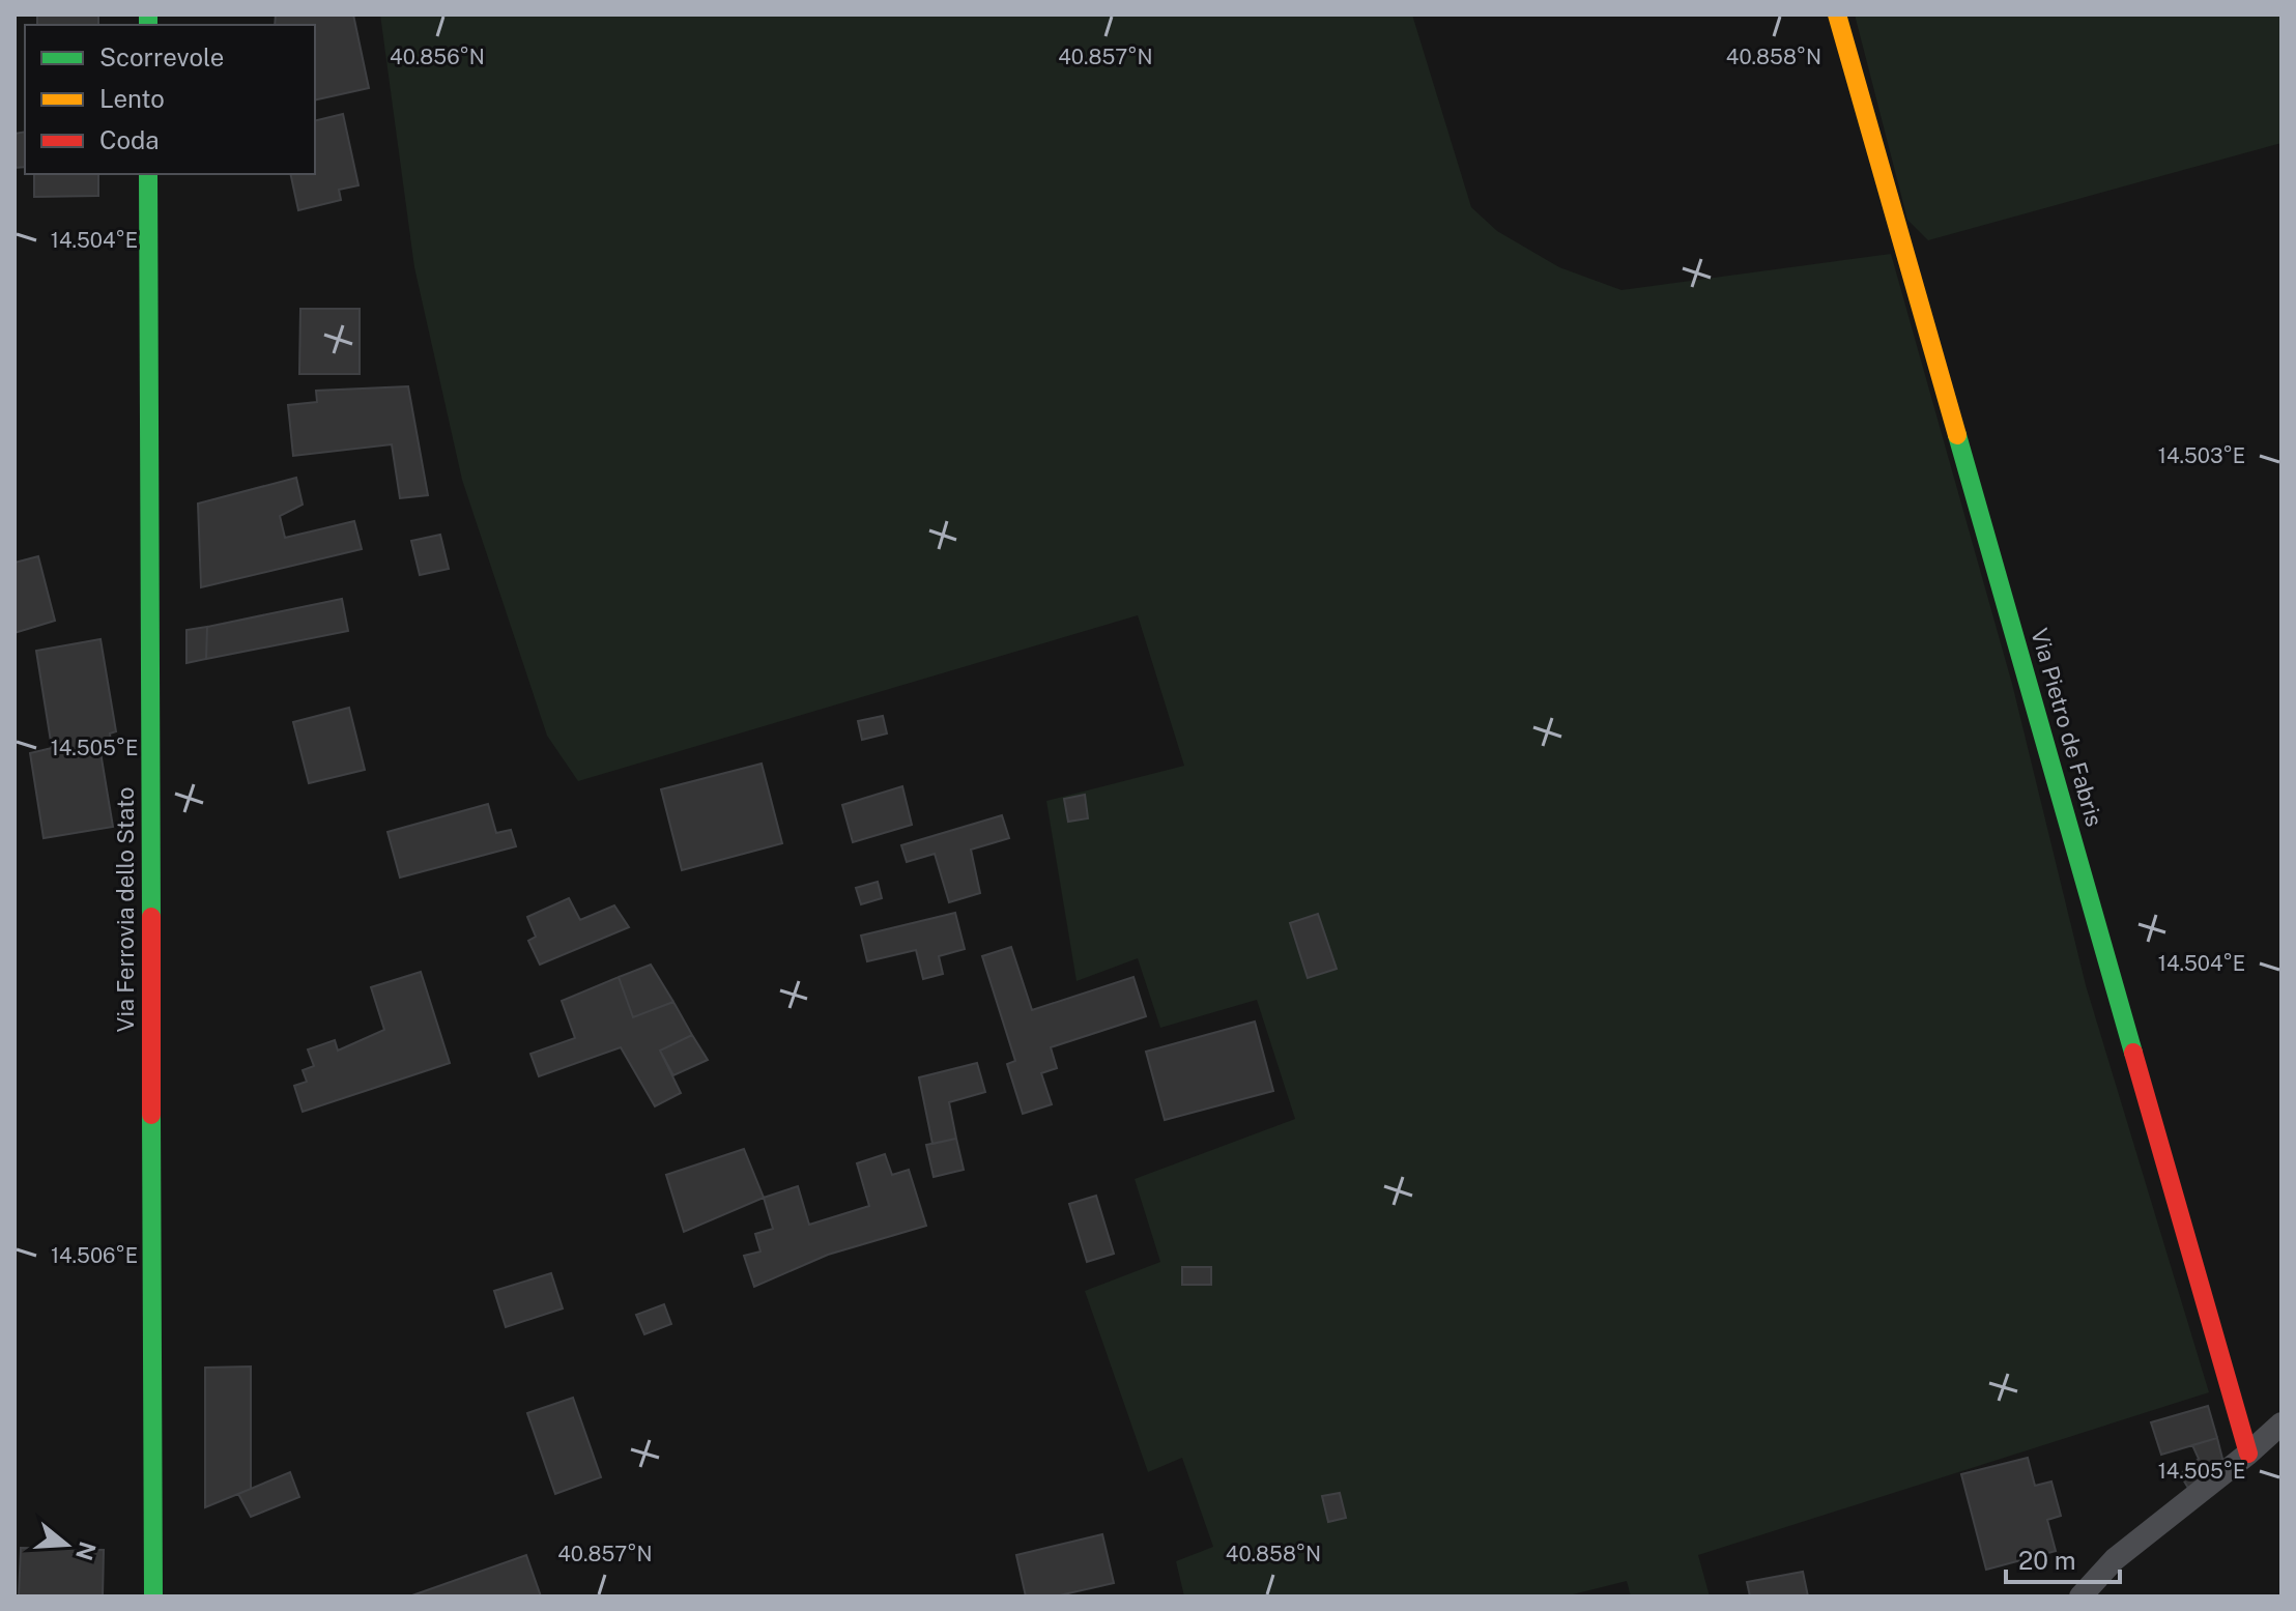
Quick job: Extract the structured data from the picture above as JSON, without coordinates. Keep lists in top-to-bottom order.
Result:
{
  "streets": {
    "street": ["Via Pietro de Fabris", "Via Ferrovia dello Stato"]
  },
  "legend": ["Scorrevole", "Lento", "Coda"],
  "scale_bar": "20 m",
  "north": "right",
  "coordinates": [
    "40.856°N",
    "40.857°N",
    "40.858°N",
    "14.504°E",
    "14.503°E",
    "14.505°E",
    "14.506°E"
  ]
}
